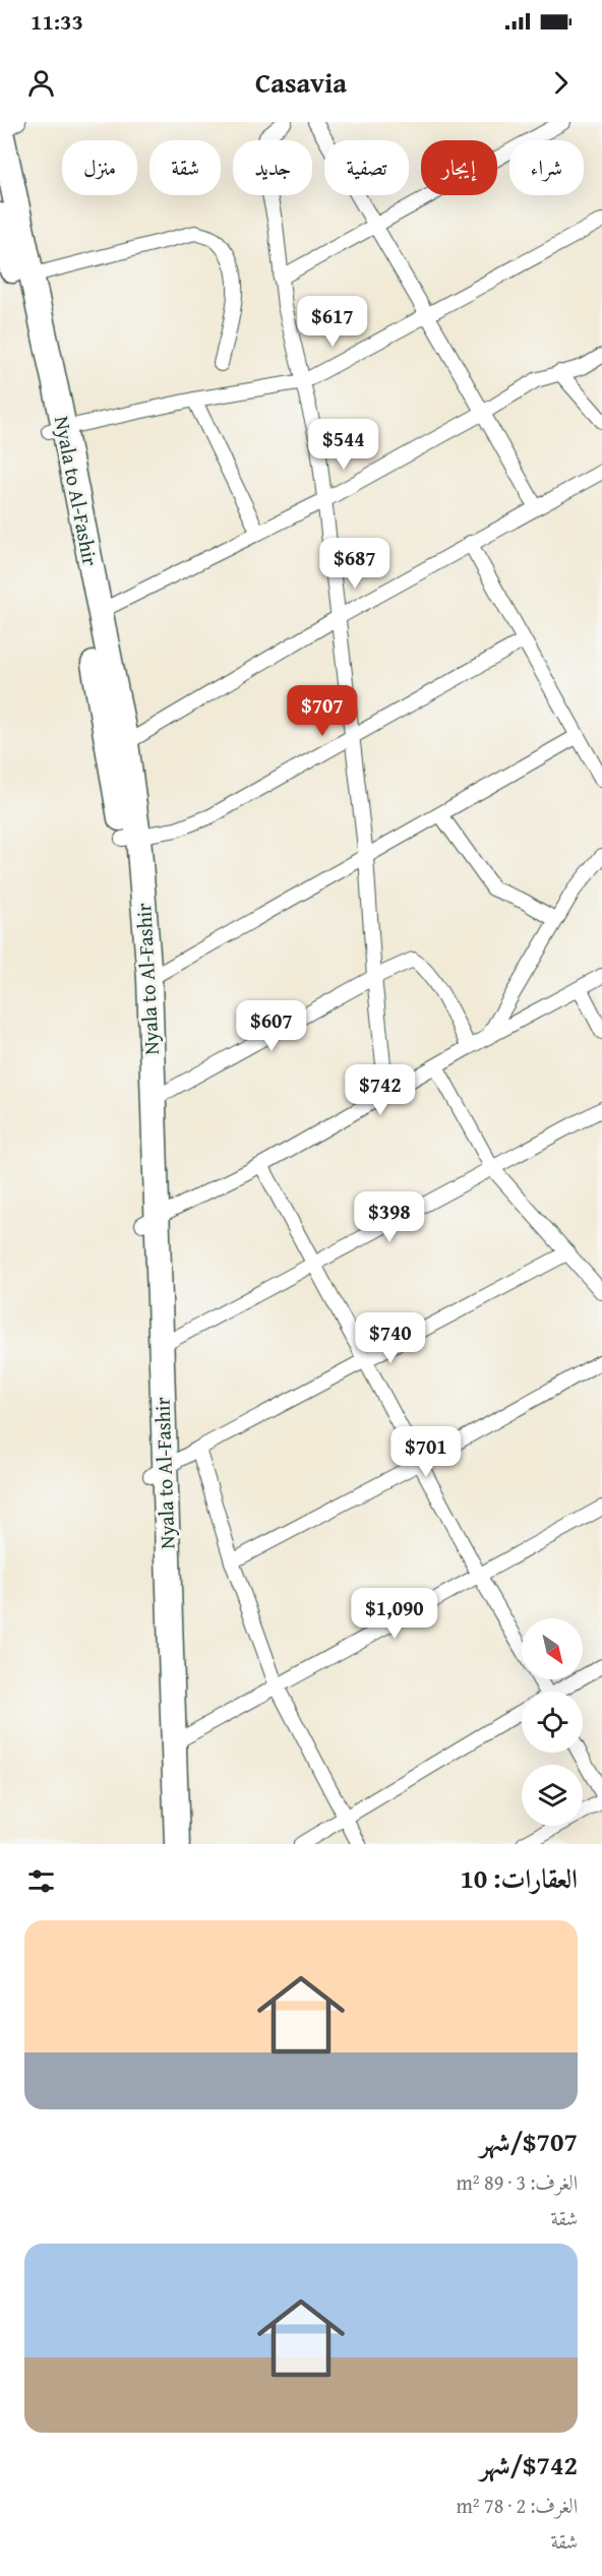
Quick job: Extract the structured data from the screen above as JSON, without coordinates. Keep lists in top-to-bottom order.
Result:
{
  "streets": {
    "highway": ["Nyala to Al-Fashir"]
  },
  "north": "bottom right",
  "page": {
    "status": "11:33",
    "header": "Casavia",
    "chip": [
      "شراء",
      "إيجار",
      "تصفية",
      "جديد",
      "شقة",
      "منزل"
    ],
    "price": [
      "$617",
      "$544",
      "$687",
      "$707",
      "$607",
      "$742",
      "$398",
      "$740",
      "$701",
      "$1,090"
    ],
    "heading": "العقارات: 10",
    "list": [
      {
        "name": "$707/شهر",
        "note": "الغرف: 3 · 89 m² · شقة"
      },
      {
        "name": "$742/شهر",
        "note": "الغرف: 2 · 78 m² · شقة"
      }
    ]
  }
}
